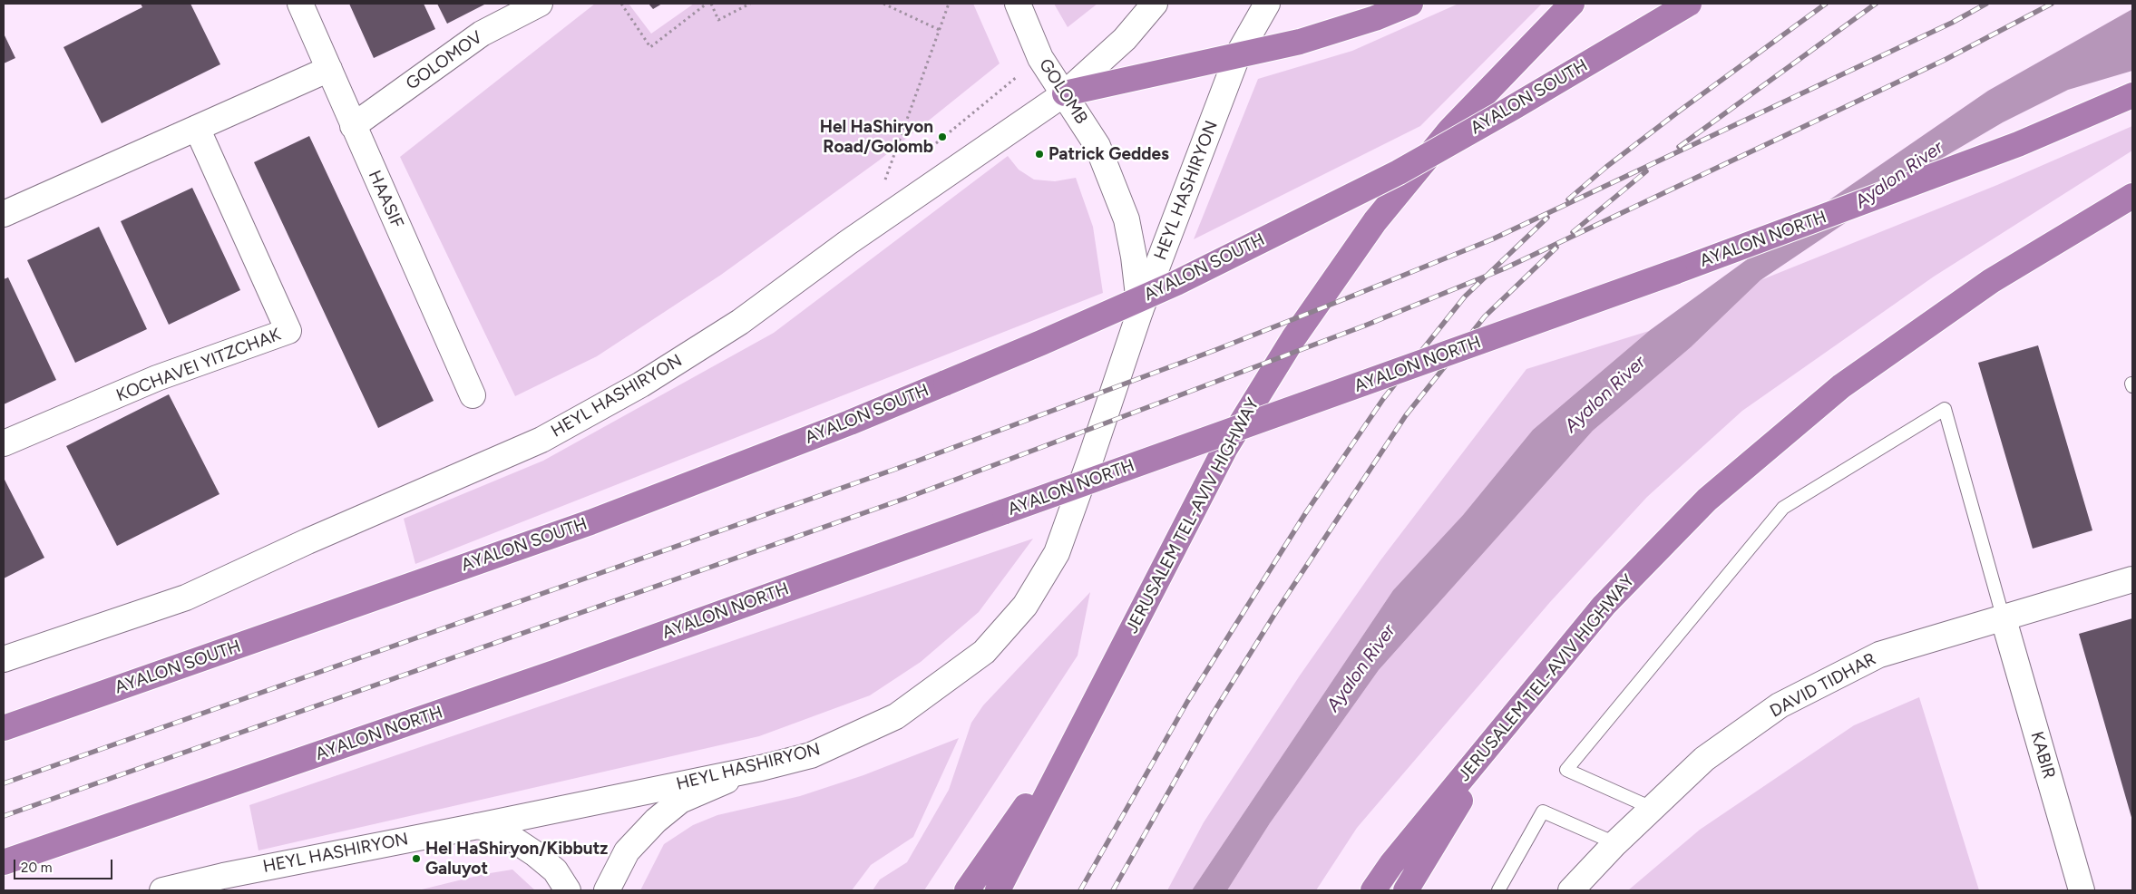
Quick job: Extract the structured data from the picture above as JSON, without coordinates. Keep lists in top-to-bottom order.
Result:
{
  "streets": {
    "highway": ["AYALON SOUTH", "AYALON NORTH", "JERUSALEM TEL-AVIV HIGHWAY"],
    "street": [
      "GOLOMOV",
      "GOLOMB",
      "HEYL HASHIRYON",
      "HAASIF",
      "KOCHAVEI YITZCHAK",
      "DAVID TIDHAR",
      "KABIR"
    ]
  },
  "crossings": [
    ["GOLOMOV", "HAASIF"],
    ["GOLOMB", "HEYL HASHIRYON"],
    ["DAVID TIDHAR", "KABIR"]
  ],
  "water": ["Ayalon River"],
  "places": ["Hel HaShiryon Road/Golomb", "Patrick Geddes", "Hel HaShiryon/Kibbutz Galuyot"],
  "scale_bar": "20 m"
}
